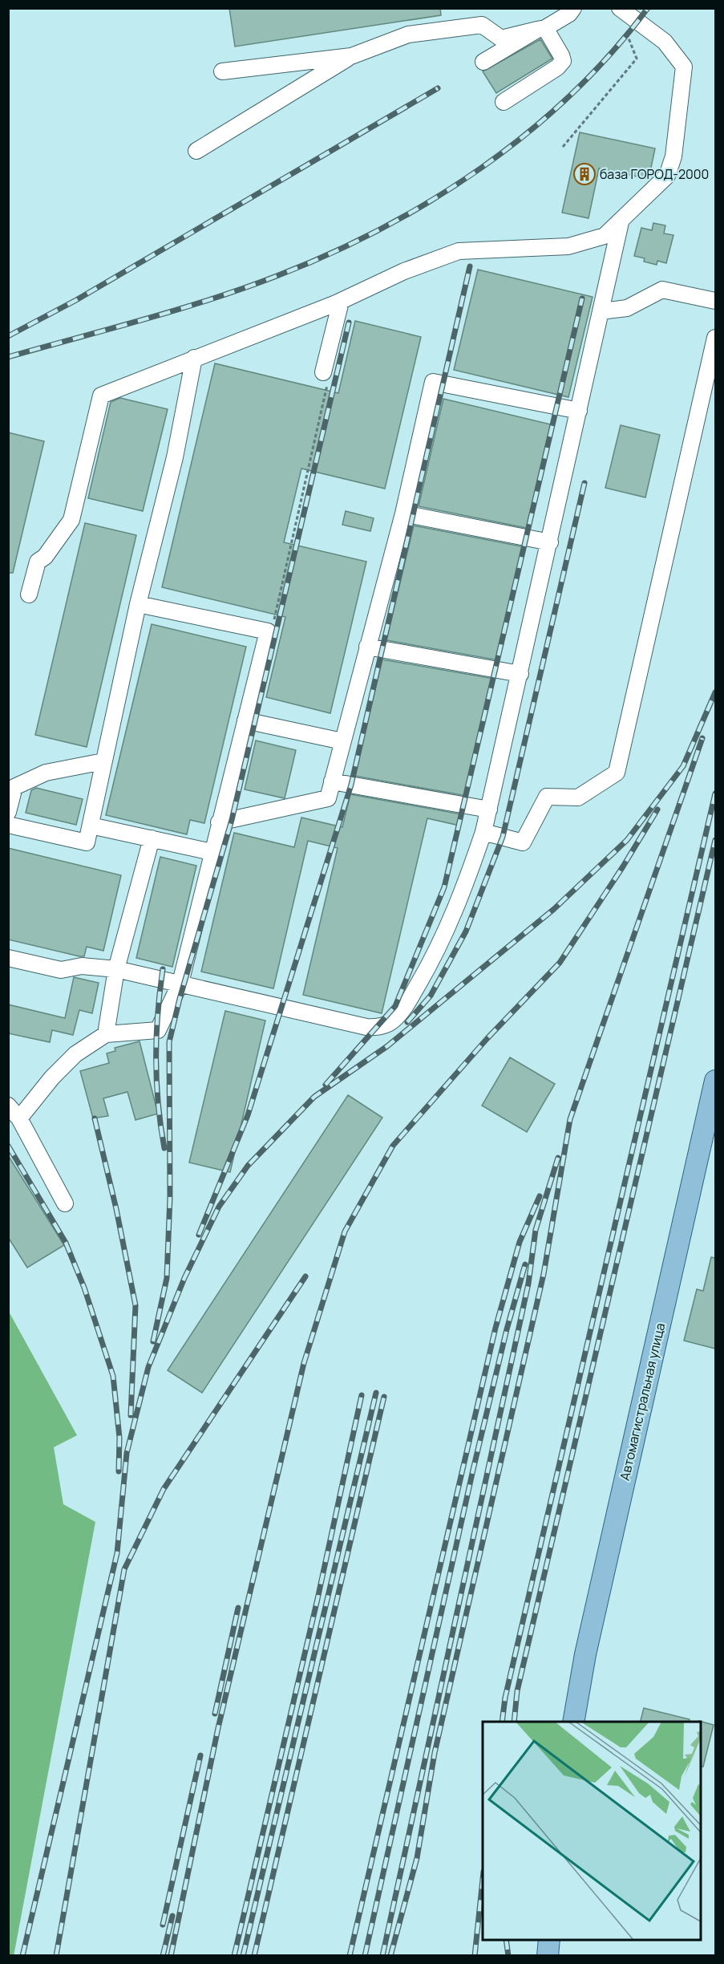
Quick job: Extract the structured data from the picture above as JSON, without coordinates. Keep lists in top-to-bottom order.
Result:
{
  "streets": {
    "main road": ["Автомагистральная улица"]
  },
  "places": {
    "building": ["база ГОРОД-2000"]
  }
}
